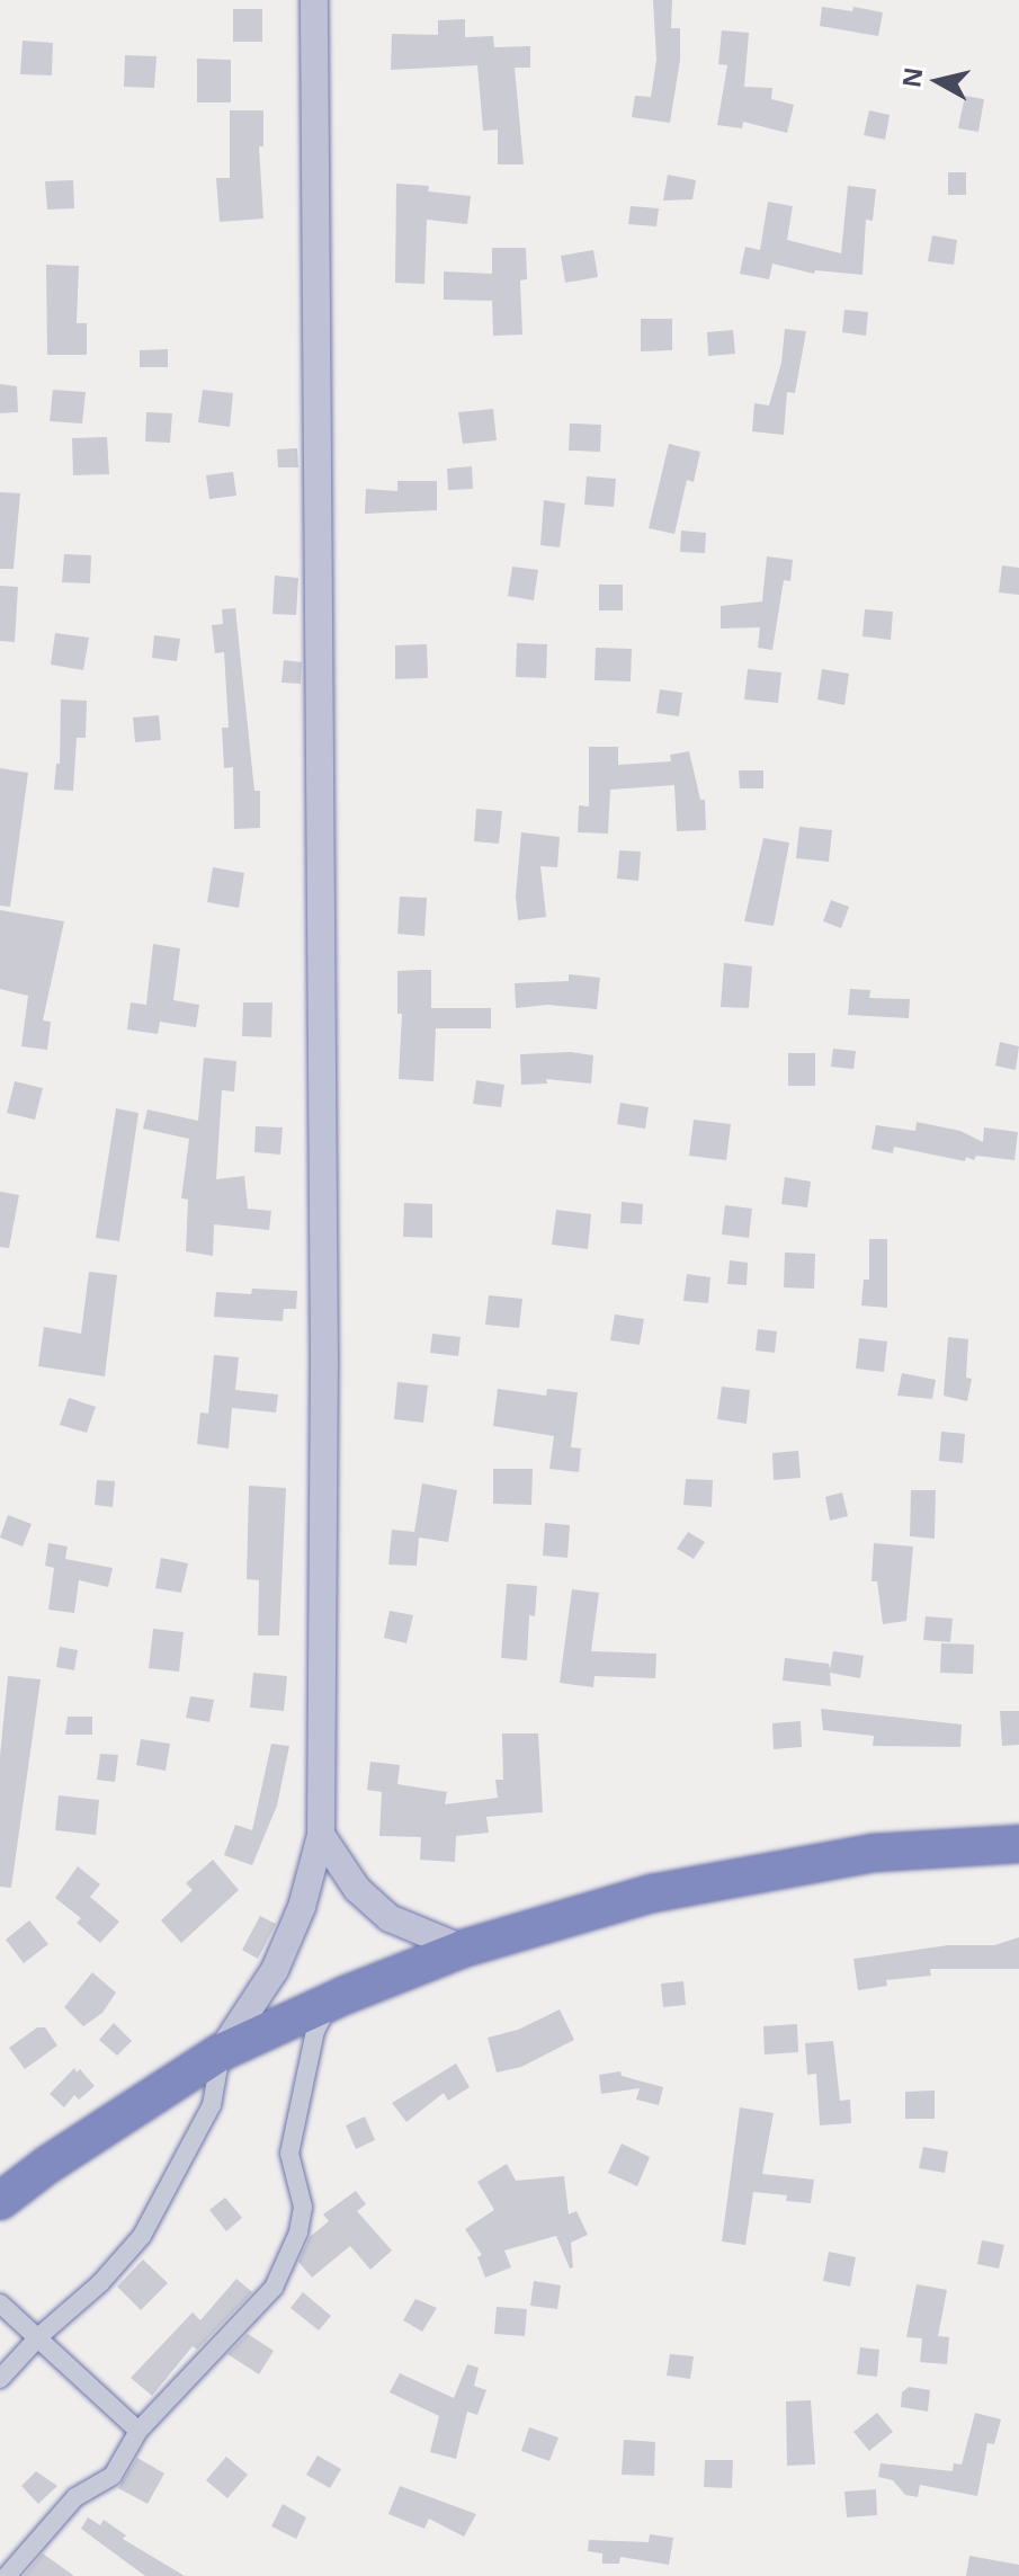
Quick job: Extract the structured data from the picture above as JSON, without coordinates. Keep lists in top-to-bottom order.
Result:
{
  "north": "left"
}
